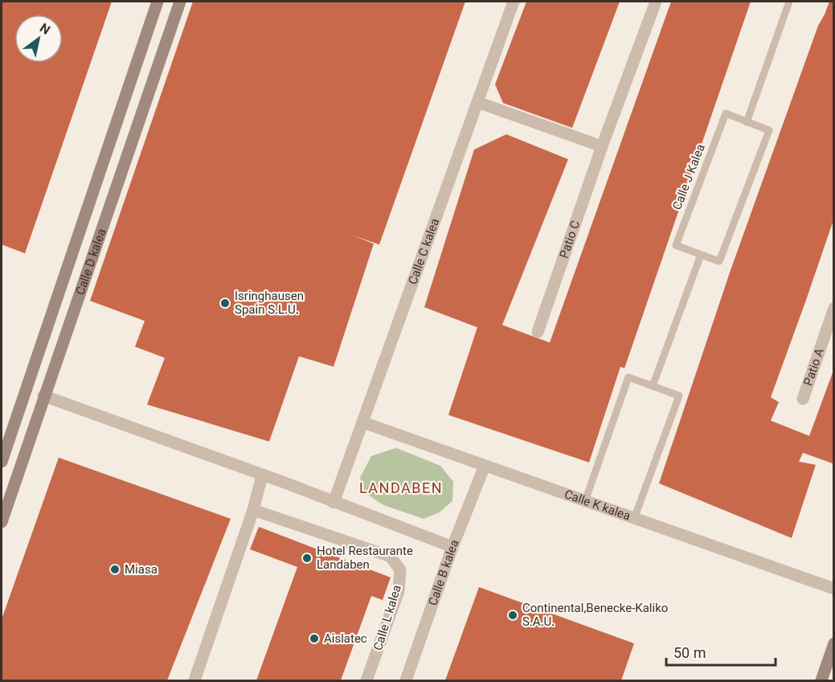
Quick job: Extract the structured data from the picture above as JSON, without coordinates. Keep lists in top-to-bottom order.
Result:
{
  "streets": {
    "street": [
      "Patio C",
      "Calle C kalea",
      "Calle D kalea",
      "Patio A",
      "Calle K kalea",
      "Calle B kalea",
      "Calle L kalea"
    ],
    "lane": ["Calle J Kalea"]
  },
  "crossings": [
    ["Calle C kalea", "Calle K kalea"],
    ["Calle K kalea", "Calle B kalea"]
  ],
  "districts": ["LANDABEN"],
  "places": [
    "Isringhausen Spain S.L.U.",
    "Hotel Restaurante Landaben",
    "Miasa",
    "Continental,Benecke-Kaliko S.A.U.",
    "Aislatec"
  ],
  "scale_bar": "50 m",
  "north": "top right"
}
